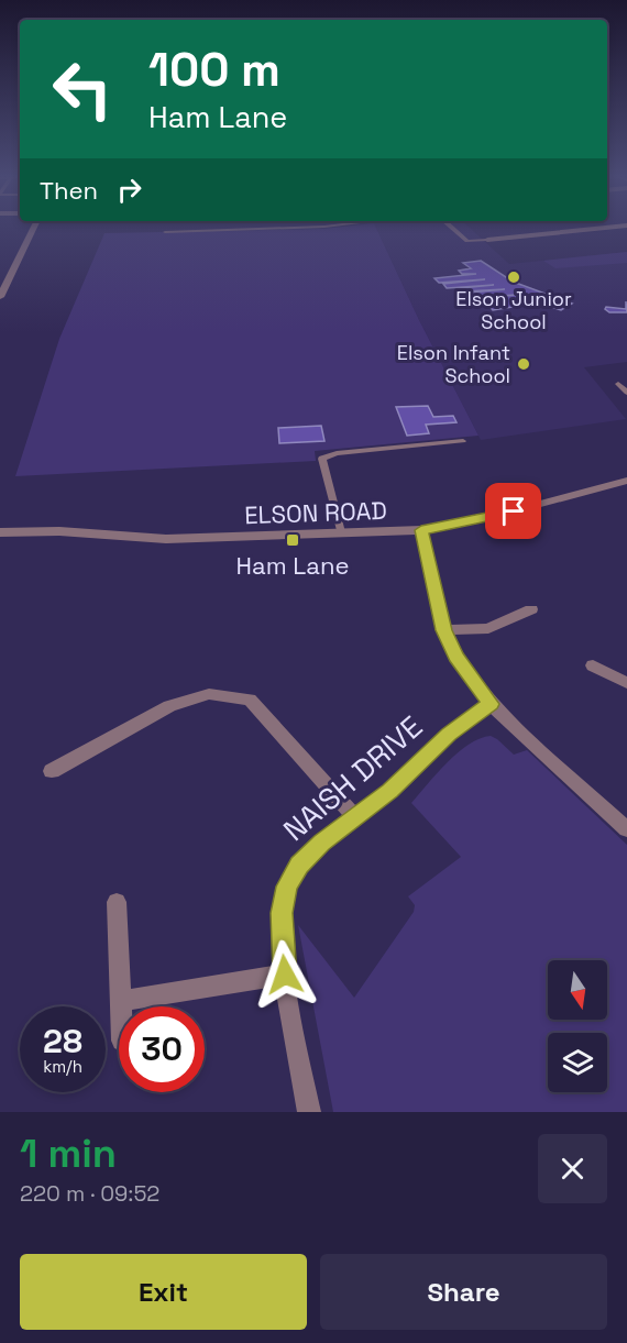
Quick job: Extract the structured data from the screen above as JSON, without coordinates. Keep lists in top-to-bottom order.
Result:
{
  "streets": {
    "street": ["ELSON ROAD", "NAISH DRIVE"]
  },
  "places": {
    "other": ["Elson Junior School", "Elson Infant School"],
    "transit": ["Ham Lane"]
  },
  "north": "bottom",
  "page": {
    "turn": ["100 m", "Ham Lane"],
    "then": "Then",
    "speed": "28 km/h",
    "limit": "30",
    "heading": ["1 min", "220 m · 09:52"],
    "buttons": ["Exit", "Share"]
  }
}
